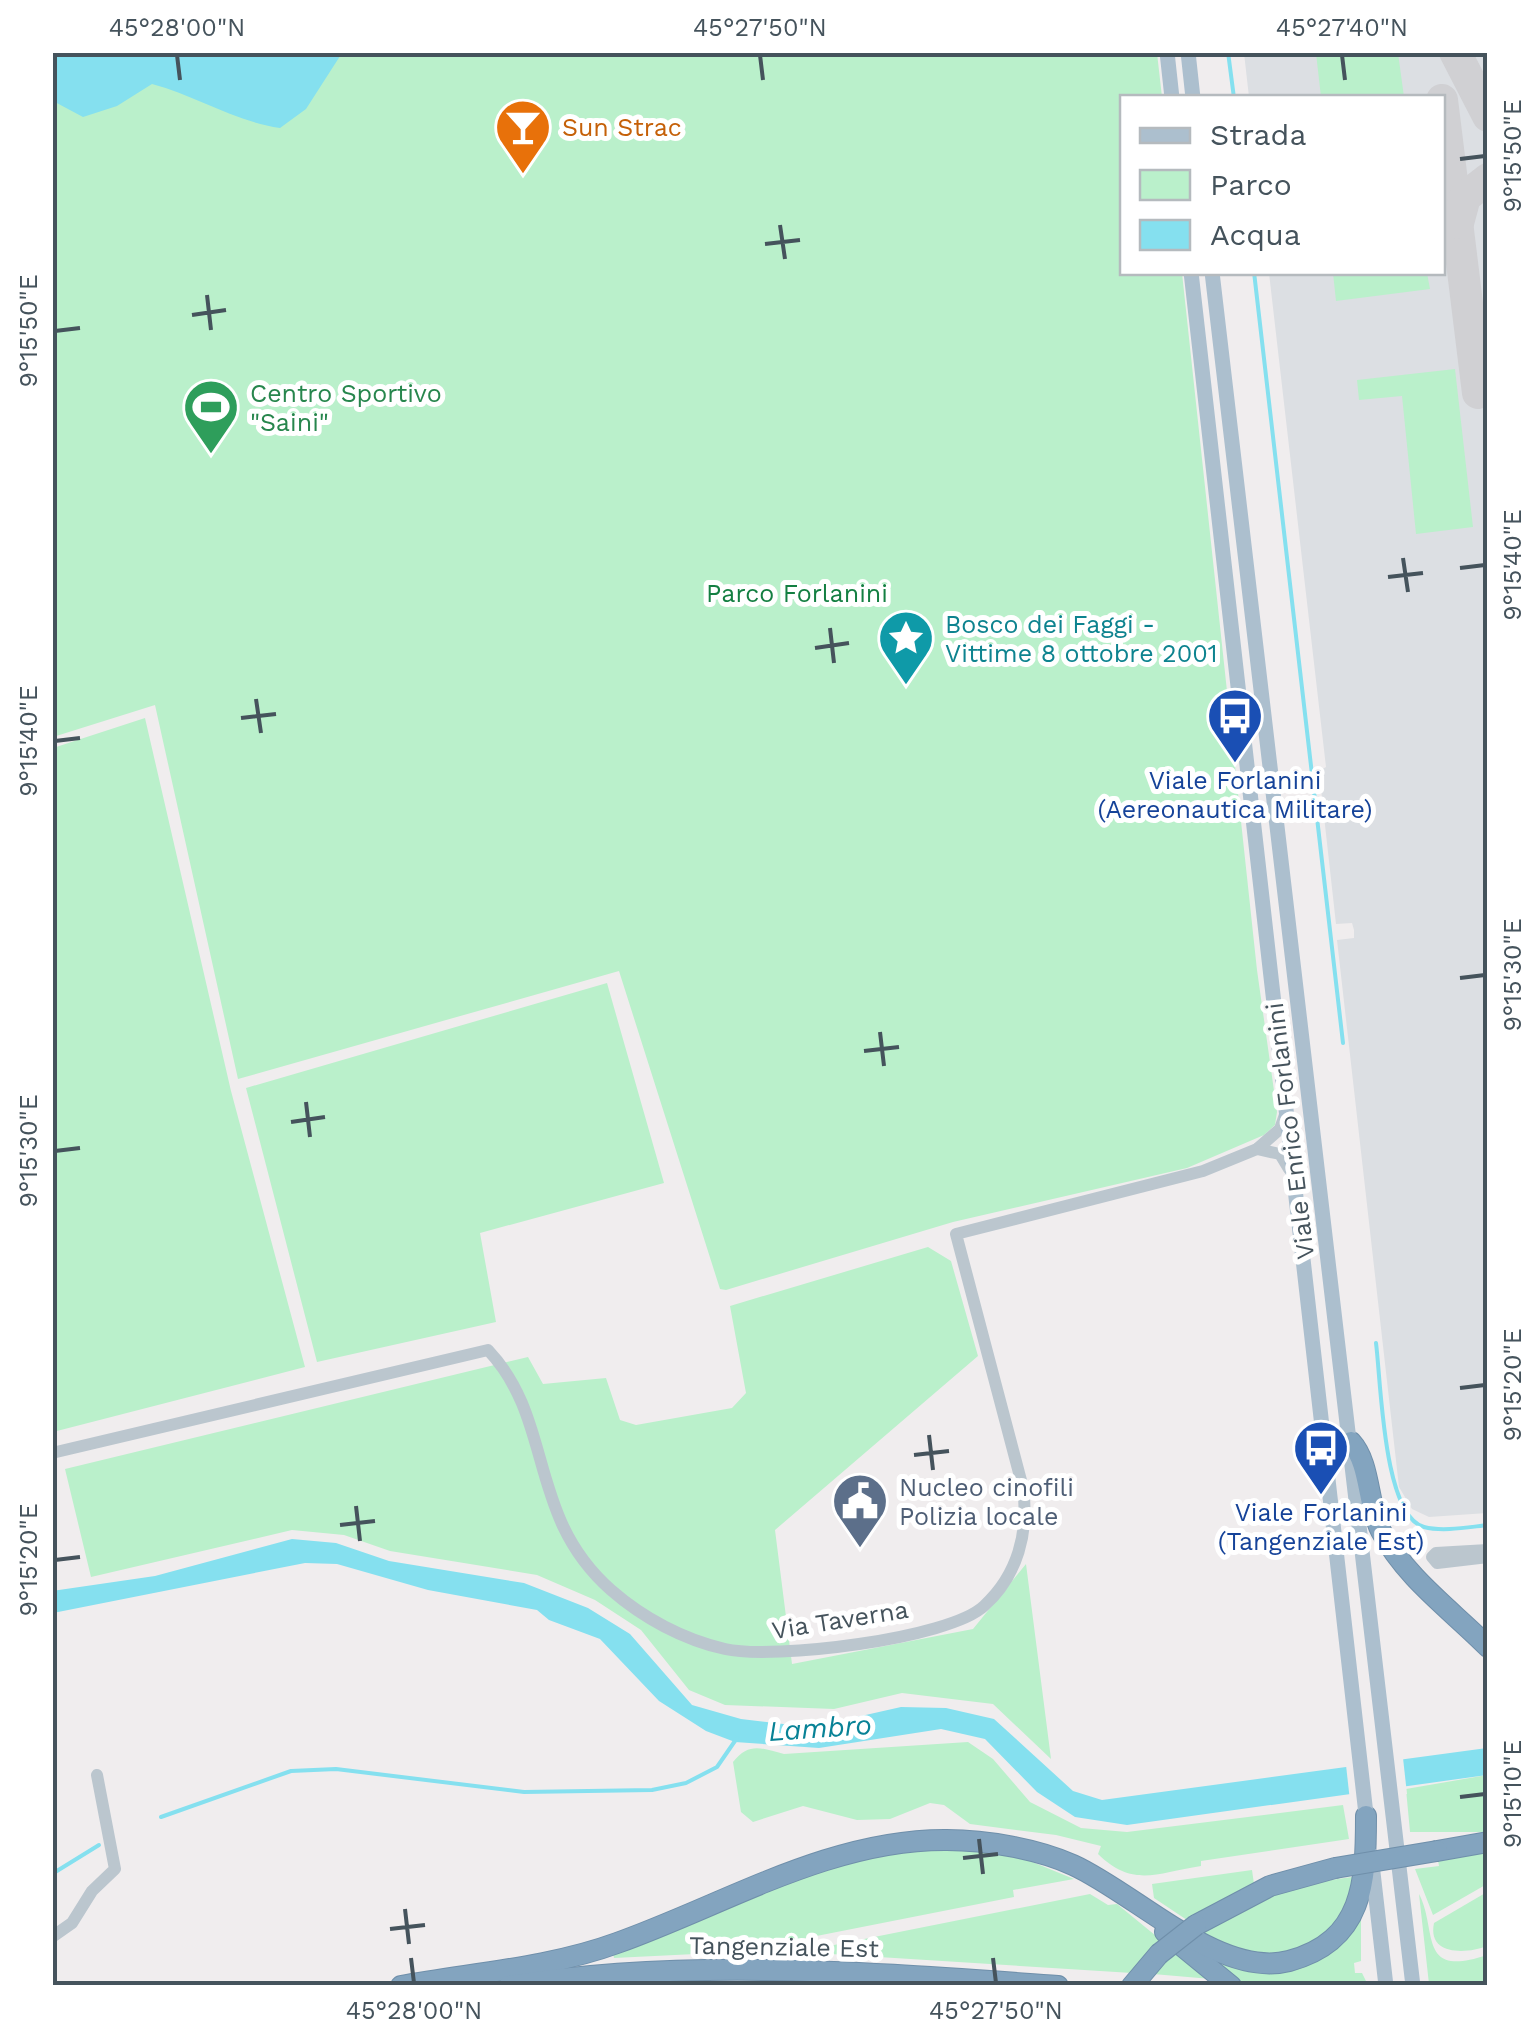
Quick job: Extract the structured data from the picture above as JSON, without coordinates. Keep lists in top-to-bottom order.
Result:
{
  "streets": {
    "highway": ["Tangenziale Est"],
    "main road": ["Viale Enrico Forlanini"],
    "street": ["Via Taverna"]
  },
  "water": ["Lambro"],
  "parks": ["Parco Forlanini"],
  "places": {
    "bar": ["Sun Strac"],
    "sports": ["Centro Sportivo \"Saini\""],
    "place": ["Bosco dei Faggi - Vittime 8 ottobre 2001"],
    "bus stop": ["Viale Forlanini (Aereonautica Militare)", "Viale Forlanini (Tangenziale Est)"],
    "public building": ["Nucleo cinofili Polizia locale"]
  },
  "legend": ["Strada", "Parco", "Acqua"],
  "coordinates": [
    "45°28'00\"N",
    "45°27'50\"N",
    "45°27'40\"N",
    "9°15'50\"E",
    "9°15'40\"E",
    "9°15'30\"E",
    "9°15'20\"E",
    "9°15'10\"E"
  ]
}
